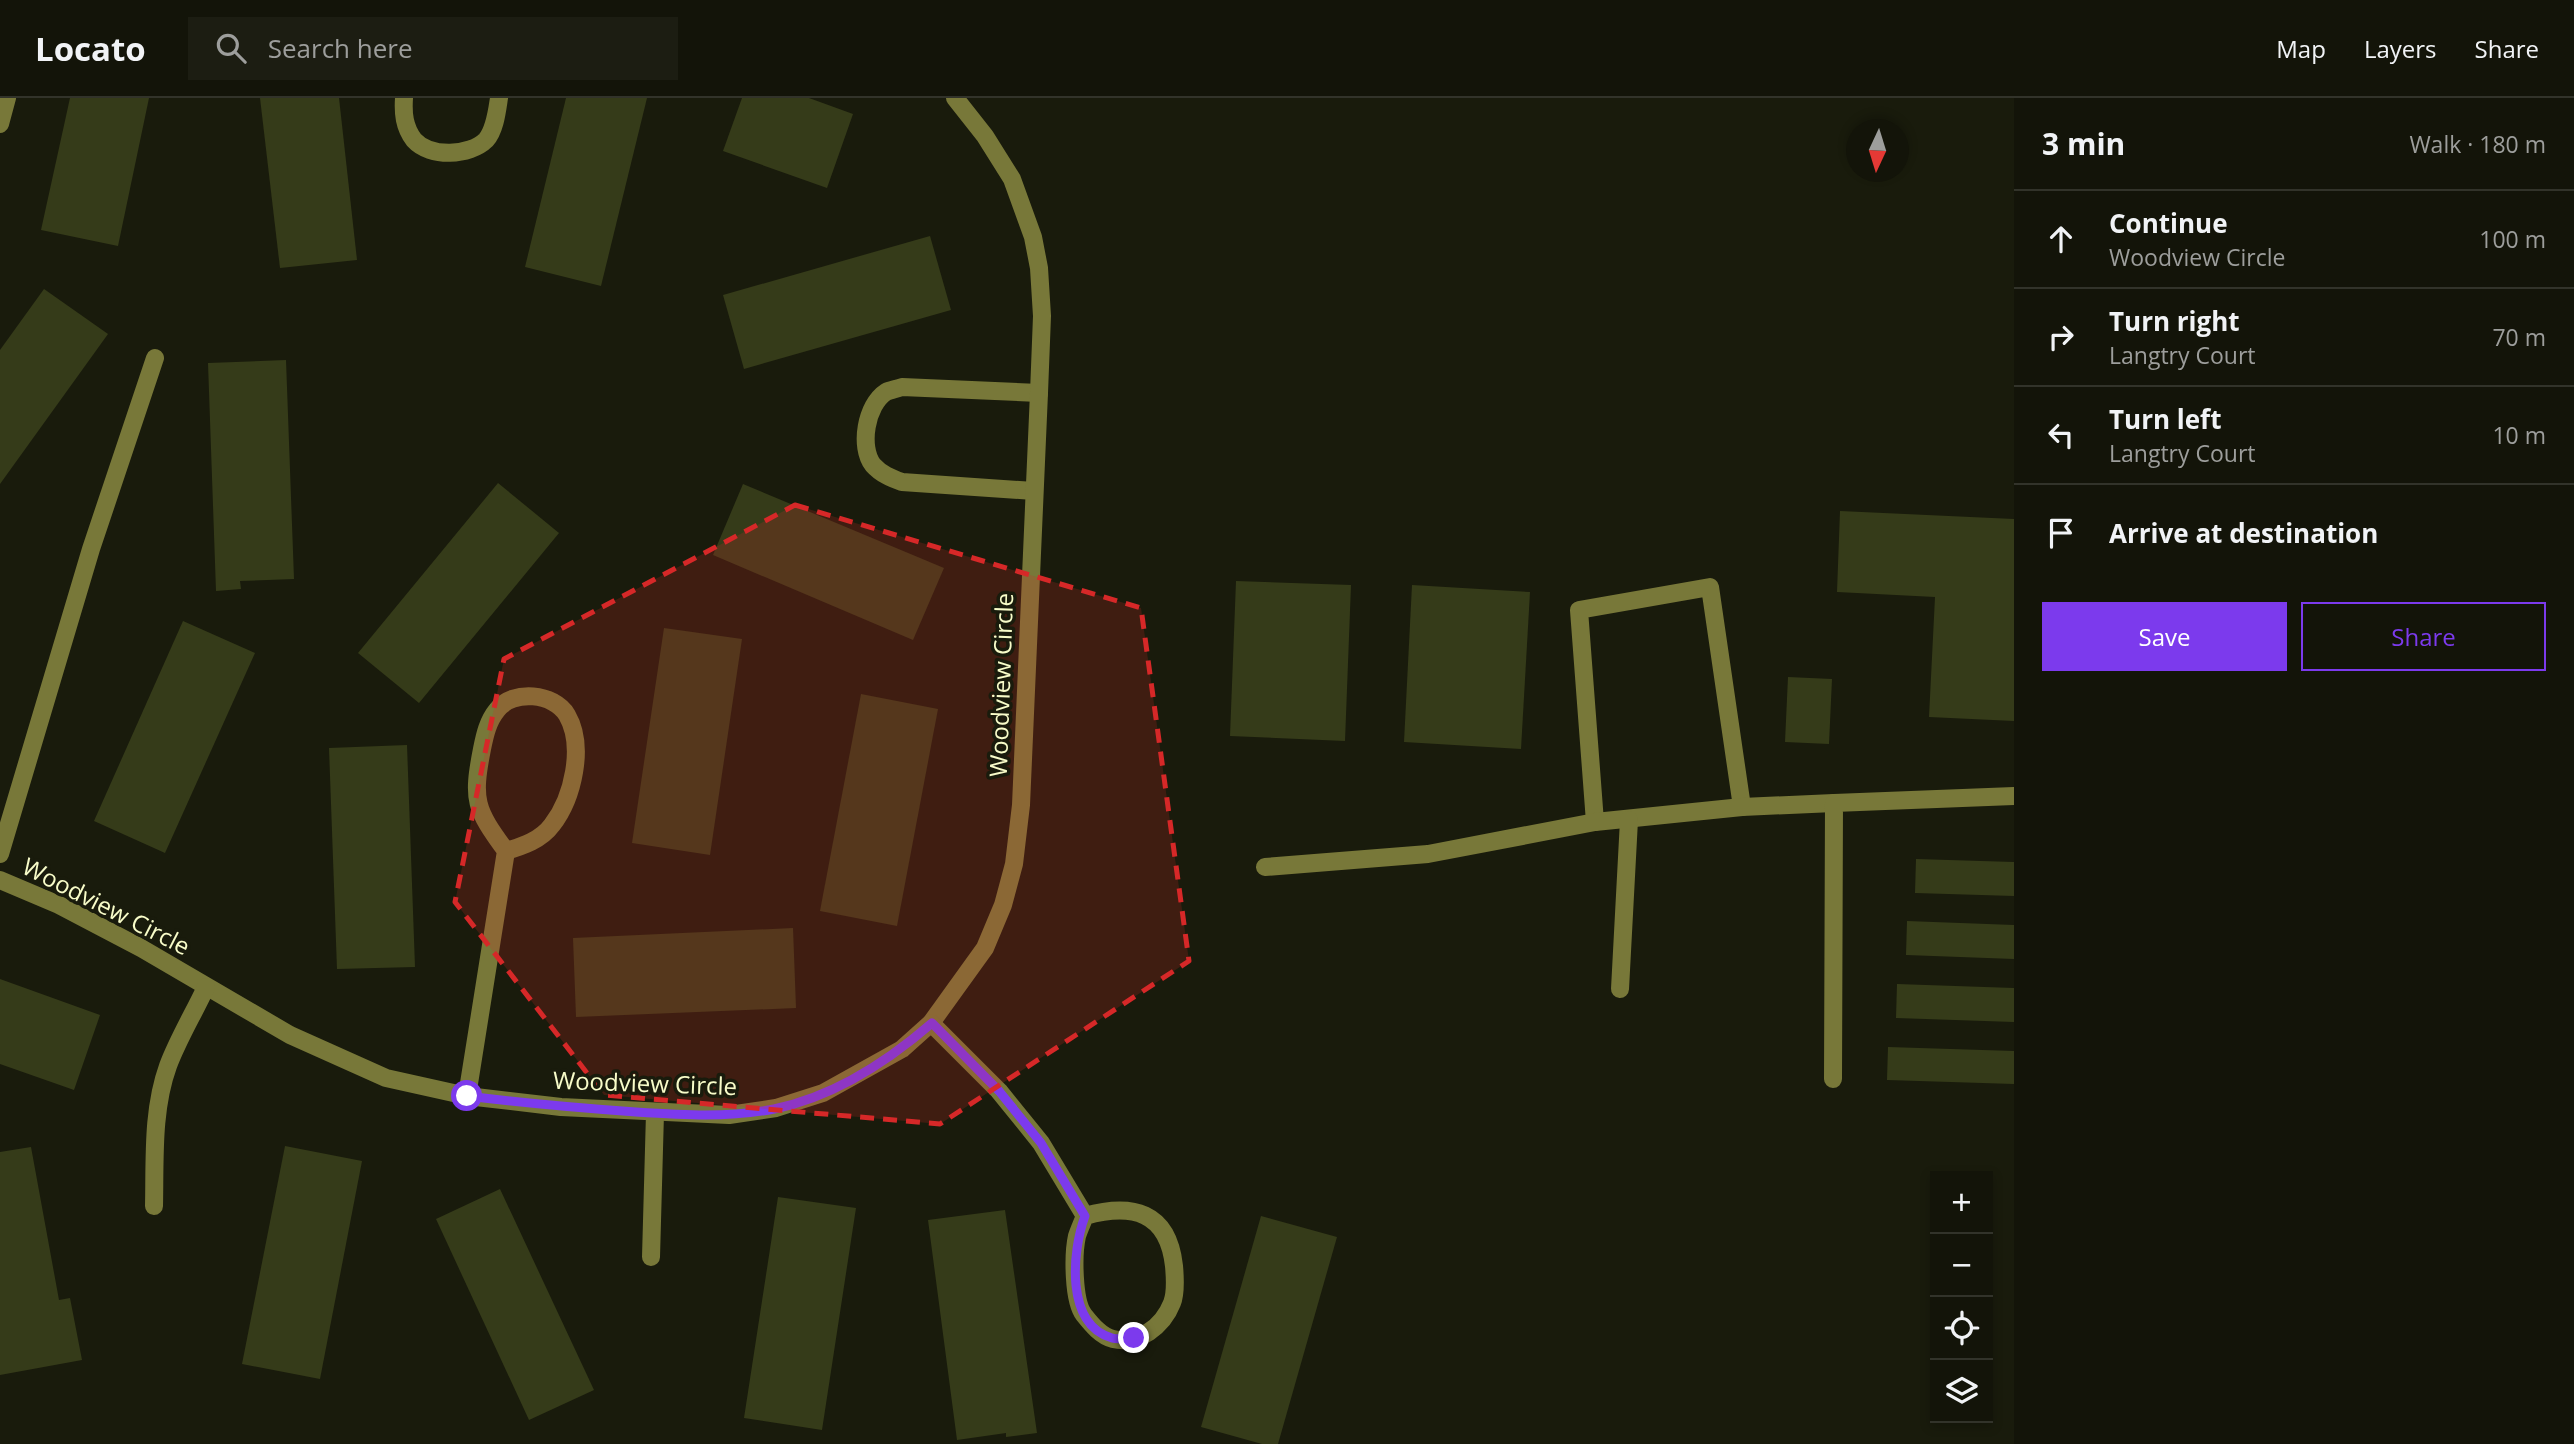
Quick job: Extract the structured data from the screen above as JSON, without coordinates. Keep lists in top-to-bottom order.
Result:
{
  "streets": {
    "street": ["Woodview Circle"]
  },
  "north": "bottom",
  "page": {
    "header": "Locato",
    "search": "Search here",
    "nav": ["Map", "Layers", "Share"],
    "heading": ["3 min", "Walk · 180 m"],
    "list": [
      ["Continue", "Woodview Circle", "100 m"],
      ["Turn right", "Langtry Court", "70 m"],
      ["Turn left", "Langtry Court", "10 m"],
      "Arrive at destination"
    ],
    "buttons": ["Save", "Share"],
    "map_buttons": ["+", "−"]
  }
}
